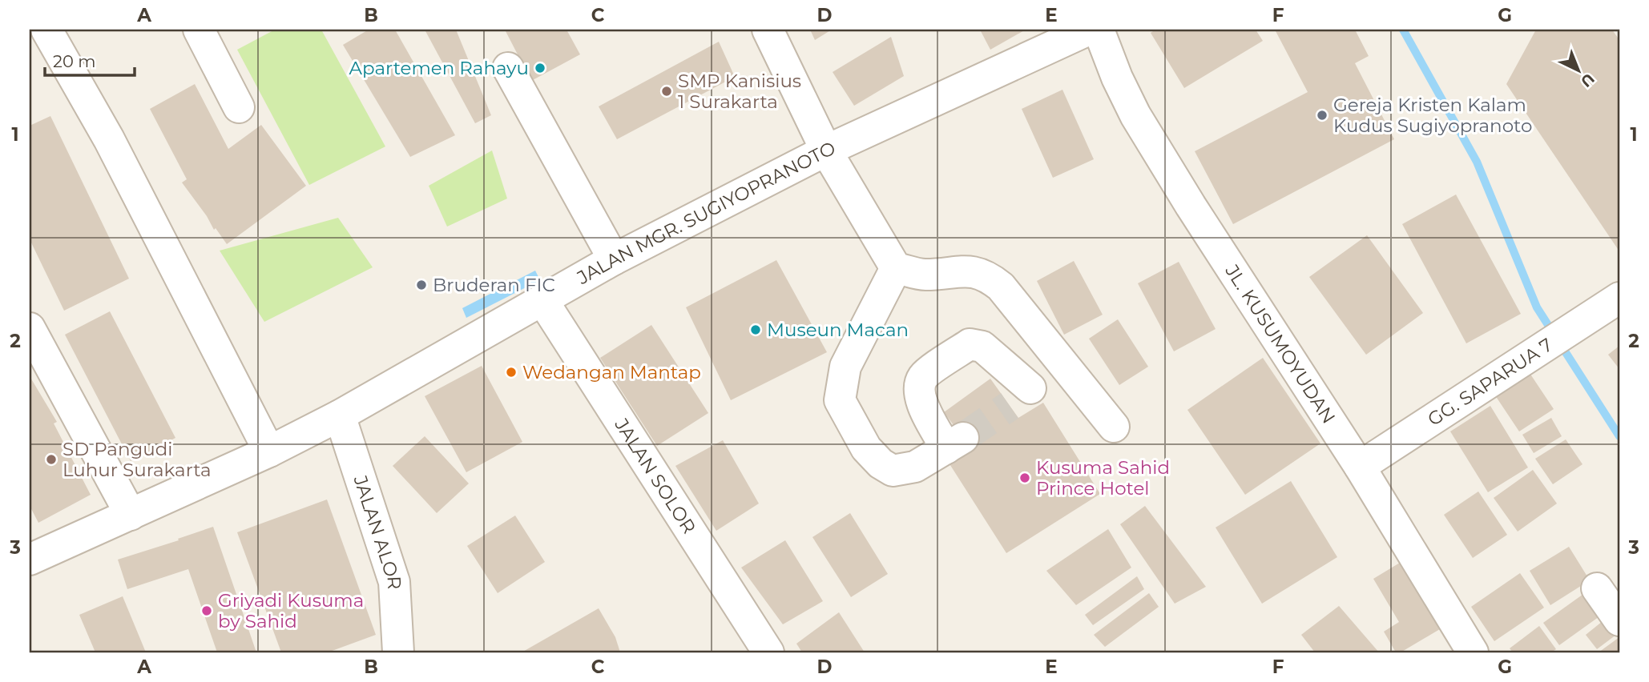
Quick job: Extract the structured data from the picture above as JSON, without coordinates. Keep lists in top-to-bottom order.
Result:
{
  "streets": {
    "street": [
      "JALAN MGR. SUGIYOPRANOTO",
      "JL. KUSUMOYUDAN",
      "GG. SAPARUA 7",
      "JALAN SOLOR",
      "JALAN ALOR"
    ]
  },
  "crossings": [
    ["JALAN MGR. SUGIYOPRANOTO", "JALAN SOLOR"],
    ["JALAN MGR. SUGIYOPRANOTO", "JALAN ALOR"],
    ["JL. KUSUMOYUDAN", "GG. SAPARUA 7"]
  ],
  "places": [
    "Apartemen Rahayu",
    "SMP Kanisius 1 Surakarta",
    "Gereja Kristen Kalam Kudus Sugiyopranoto",
    "Bruderan FIC",
    "Museun Macan",
    "Wedangan Mantap",
    "SD Pangudi Luhur Surakarta",
    "Kusuma Sahid Prince Hotel",
    "Griyadi Kusuma by Sahid"
  ],
  "scale_bar": "20 m",
  "north": "bottom right",
  "grid": {
    "columns": [
      "A",
      "B",
      "C",
      "D",
      "E",
      "F",
      "G"
    ],
    "rows": ["1", "2", "3"]
  }
}
